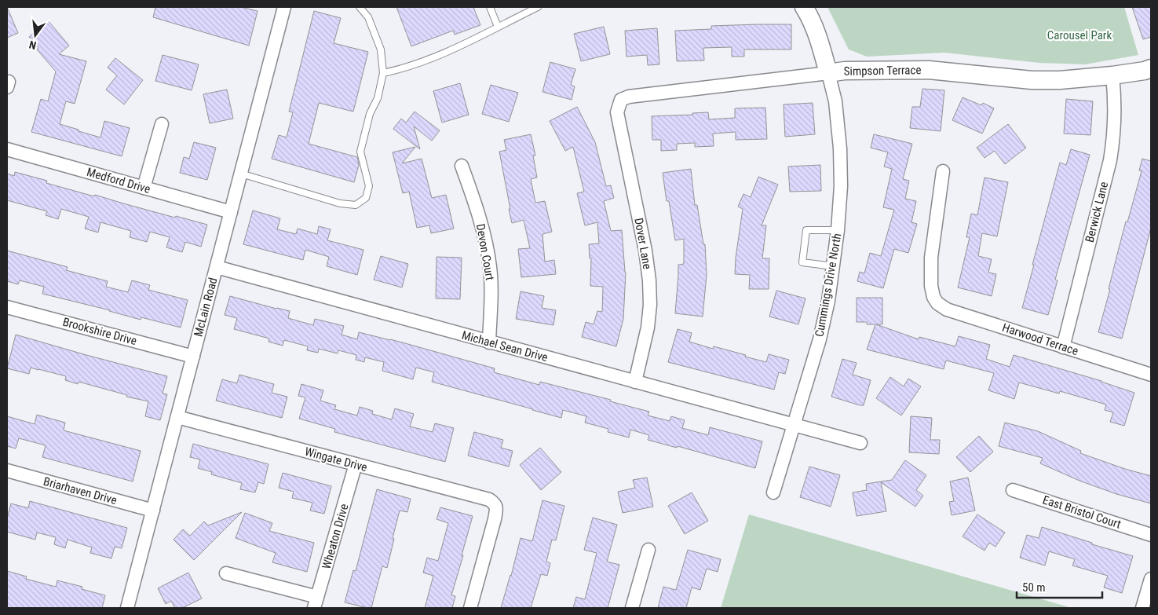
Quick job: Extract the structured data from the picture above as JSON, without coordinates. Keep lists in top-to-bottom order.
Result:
{
  "streets": {
    "street": [
      "Simpson Terrace",
      "Medford Drive",
      "Berwick Lane",
      "Dover Lane",
      "Devon Court",
      "Cummings Drive North",
      "McLain Road",
      "Brookshire Drive",
      "Harwood Terrace",
      "Michael Sean Drive",
      "Wingate Drive",
      "Briarhaven Drive",
      "East Bristol Court",
      "Wheaton Drive"
    ]
  },
  "crossings": [
    ["Simpson Terrace", "Berwick Lane"],
    ["Simpson Terrace", "Dover Lane"],
    ["Simpson Terrace", "Cummings Drive North"],
    ["Medford Drive", "McLain Road"],
    ["Berwick Lane", "Harwood Terrace"],
    ["Dover Lane", "Michael Sean Drive"],
    ["Devon Court", "Michael Sean Drive"],
    ["Cummings Drive North", "Michael Sean Drive"],
    ["McLain Road", "Brookshire Drive"],
    ["McLain Road", "Michael Sean Drive"],
    ["McLain Road", "Wingate Drive"],
    ["McLain Road", "Briarhaven Drive"],
    ["Wingate Drive", "Wheaton Drive"]
  ],
  "parks": ["Carousel Park"],
  "scale_bar": "50 m",
  "north": "bottom"
}
